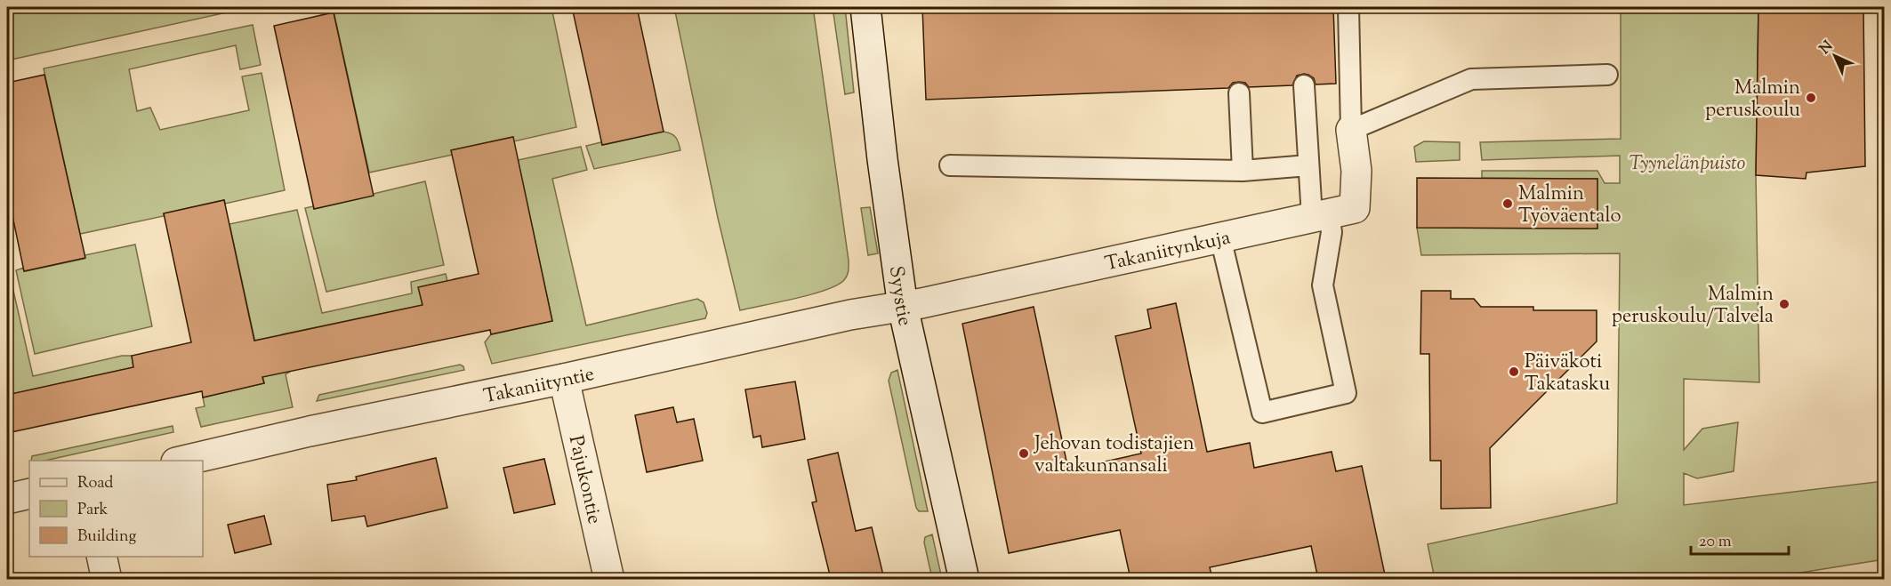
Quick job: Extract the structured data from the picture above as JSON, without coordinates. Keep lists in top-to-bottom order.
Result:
{
  "streets": {
    "street": [
      "Takaniitynkuja",
      "Syystie",
      "Takaniityntie",
      "Pajukontie"
    ]
  },
  "crossings": [
    ["Takaniitynkuja", "Syystie"],
    ["Takaniitynkuja", "Takaniityntie"],
    ["Syystie", "Takaniityntie"],
    ["Takaniityntie", "Pajukontie"]
  ],
  "parks": ["Tyynelänpuisto"],
  "places": [
    "Malmin peruskoulu",
    "Malmin Työväentalo",
    "Malmin peruskoulu/Talvela",
    "Päiväkoti Takatasku",
    "Jehovan todistajien valtakunnansali"
  ],
  "legend": ["Road", "Park", "Building"],
  "scale_bar": "20 m",
  "north": "top left"
}
